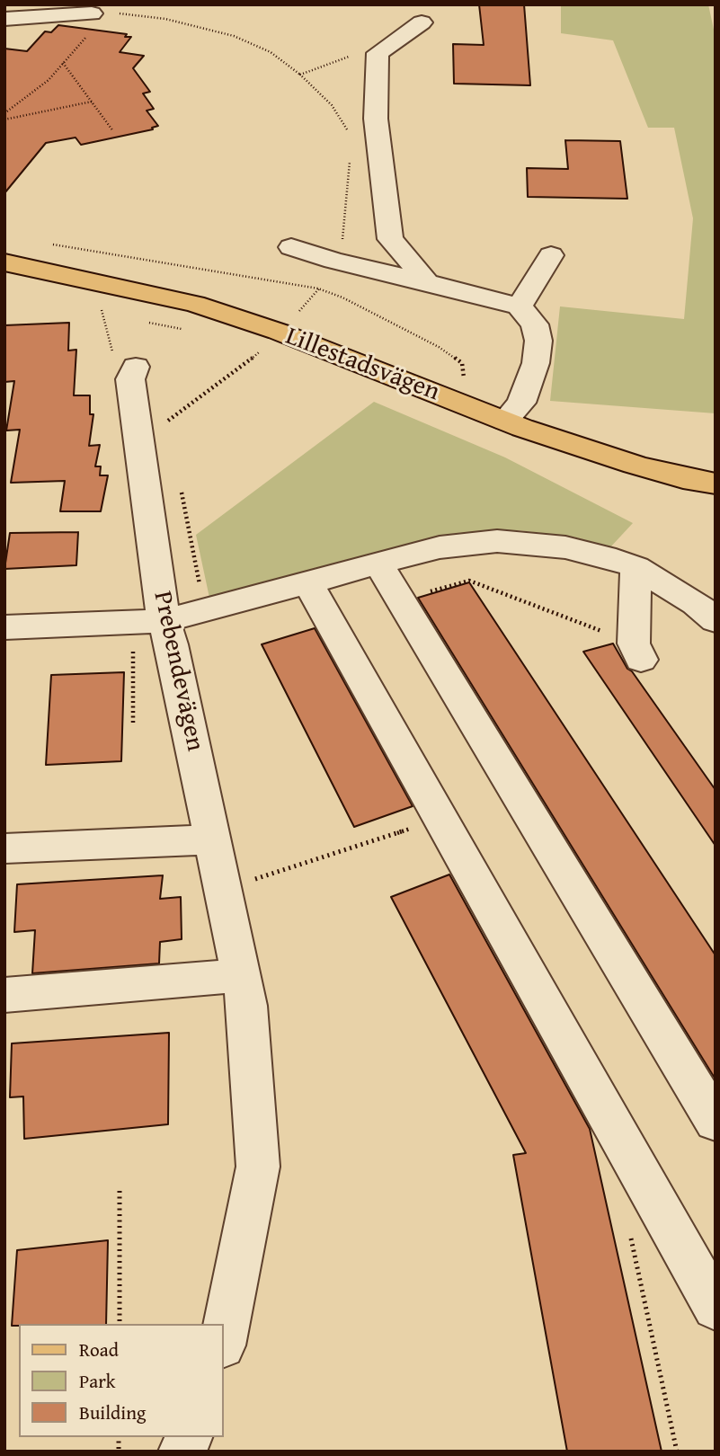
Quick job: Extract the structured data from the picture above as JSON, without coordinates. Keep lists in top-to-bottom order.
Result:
{
  "streets": {
    "main road": ["Lillestadsvägen"],
    "street": ["Prebendevägen"]
  },
  "legend": ["Road", "Park", "Building"]
}
